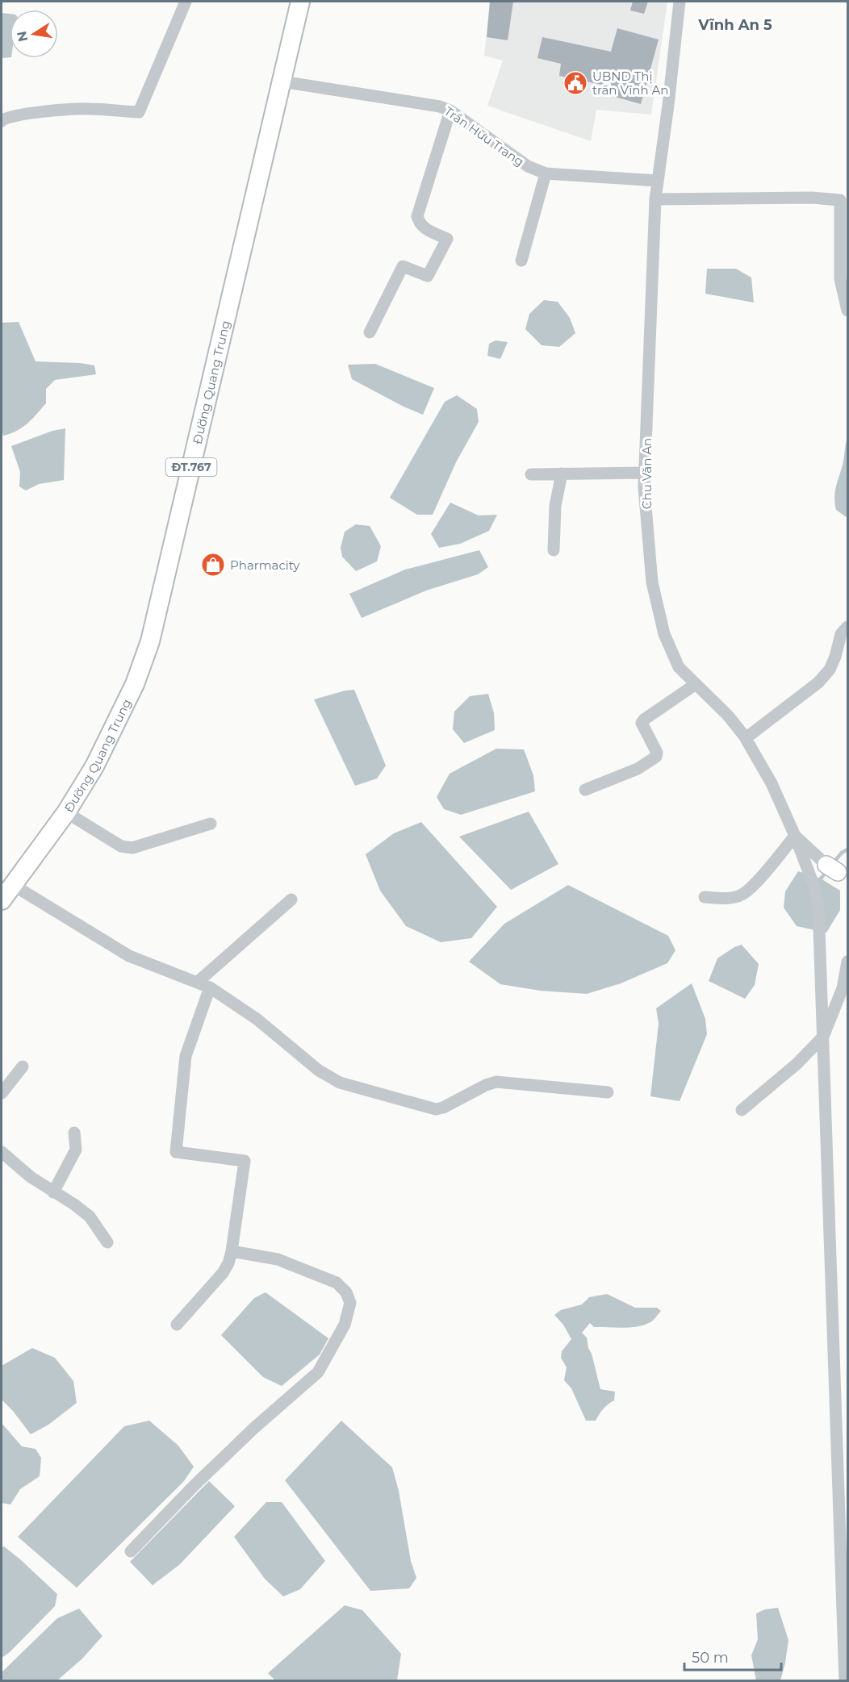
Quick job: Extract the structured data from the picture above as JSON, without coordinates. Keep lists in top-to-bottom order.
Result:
{
  "streets": {
    "main road": ["Đường Quang Trung", "ĐT.767"],
    "street": ["Trần Hữu Trang", "Chu Văn An"]
  },
  "crossings": [
    ["Trần Hữu Trang", "Đường Quang Trung"],
    ["Trần Hữu Trang", "Chu Văn An"]
  ],
  "districts": ["Vĩnh An 5"],
  "places": {
    "public building": ["UBND Thị trấn Vĩnh An"],
    "shop": ["Pharmacity"]
  },
  "scale_bar": "50 m",
  "north": "left"
}
